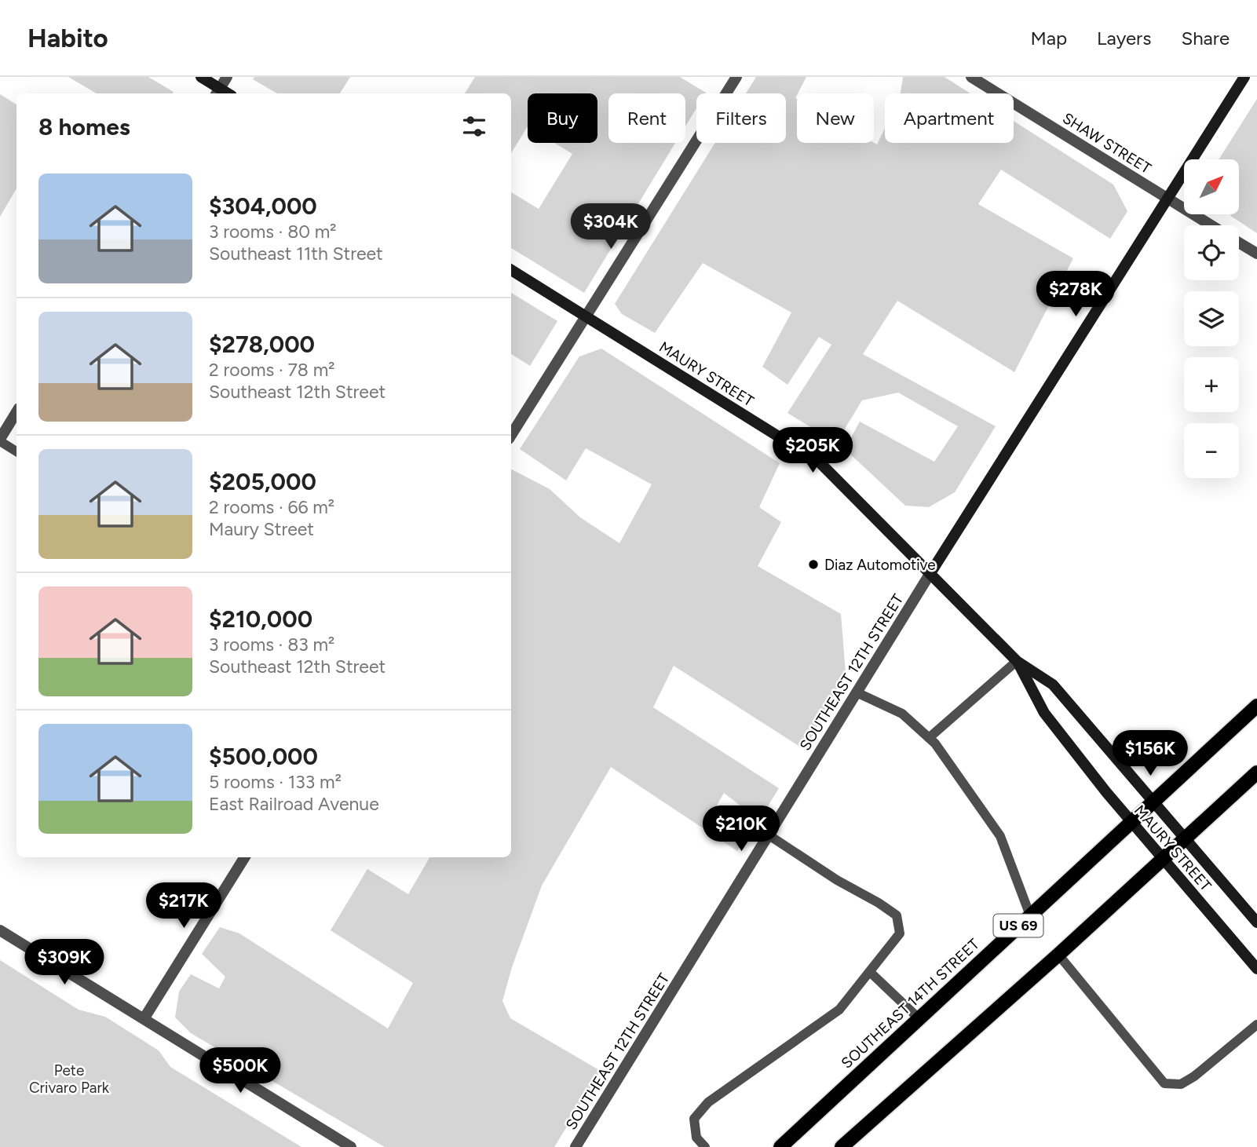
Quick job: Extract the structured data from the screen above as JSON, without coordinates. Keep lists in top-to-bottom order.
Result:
{
  "streets": {
    "main road": [
      "MAURY STREET",
      "SOUTHEAST 12TH STREET",
      "US 69",
      "SOUTHEAST 14TH STREET"
    ],
    "street": ["SHAW STREET"]
  },
  "crossings": [
    ["SHAW STREET", "SOUTHEAST 12TH STREET"],
    ["MAURY STREET", "SOUTHEAST 12TH STREET"],
    ["MAURY STREET", "SOUTHEAST 14TH STREET"]
  ],
  "parks": ["Pete Crivaro Park"],
  "places": ["Diaz Automotive"],
  "north": "top right",
  "page": {
    "header": "Habito",
    "nav": ["Map", "Layers", "Share"],
    "chip": [
      "Buy",
      "Rent",
      "Filters",
      "New",
      "Apartment"
    ],
    "heading": "8 homes",
    "map_buttons": ["+", "−"],
    "list": [
      {
        "name": "$304,000",
        "note": "3 rooms · 80 m² · Southeast 11th Street"
      },
      {
        "name": "$278,000",
        "note": "2 rooms · 78 m² · Southeast 12th Street"
      },
      {
        "name": "$205,000",
        "note": "2 rooms · 66 m² · Maury Street"
      },
      {
        "name": "$210,000",
        "note": "3 rooms · 83 m² · Southeast 12th Street"
      },
      {
        "name": "$500,000",
        "note": "5 rooms · 133 m² · East Railroad Avenue"
      }
    ],
    "price": [
      "$304K",
      "$278K",
      "$205K",
      "$156K",
      "$210K",
      "$217K",
      "$309K",
      "$500K"
    ]
  }
}
